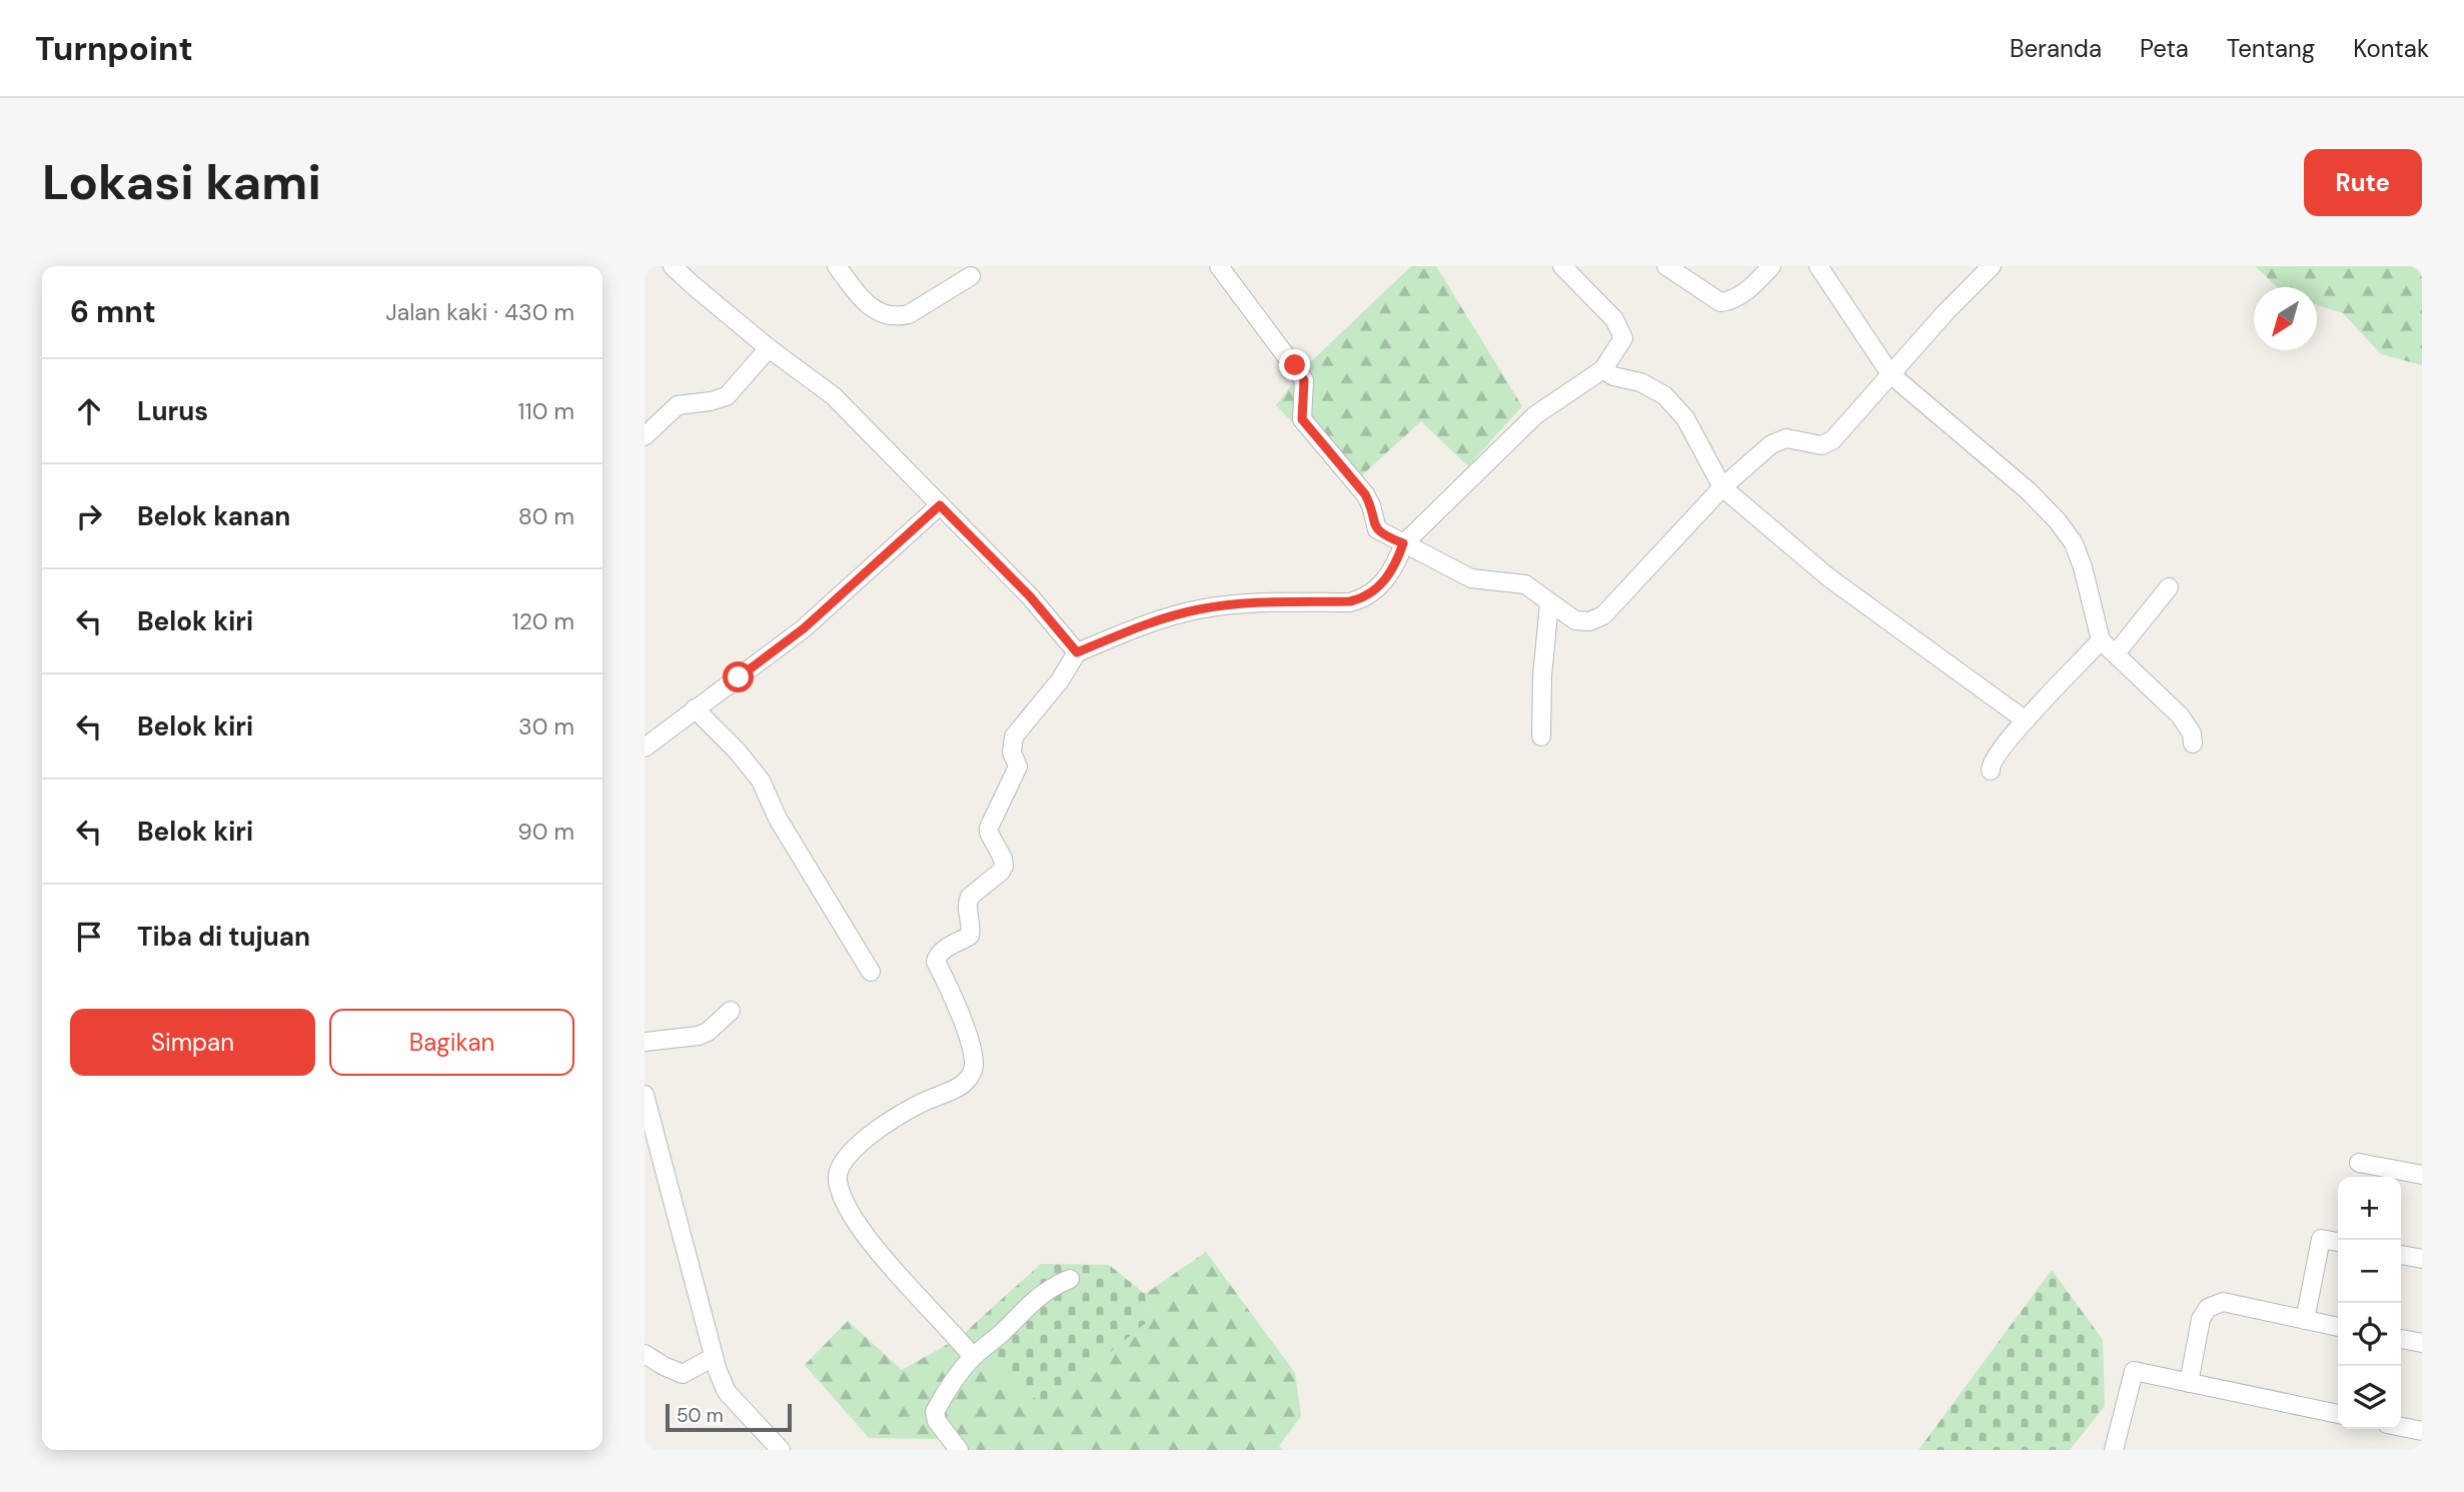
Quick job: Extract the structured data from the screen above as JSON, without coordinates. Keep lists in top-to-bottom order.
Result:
{
  "scale_bar": "50 m",
  "north": "bottom left",
  "page": {
    "header": "Turnpoint",
    "nav": [
      "Beranda",
      "Peta",
      "Tentang",
      "Kontak"
    ],
    "buttons": [
      "Rute",
      ["Simpan", "Bagikan"]
    ],
    "title": "Lokasi kami",
    "heading": ["6 mnt", "Jalan kaki · 430 m"],
    "list": [
      ["Lurus", "110 m"],
      ["Belok kanan", "80 m"],
      ["Belok kiri", "120 m"],
      ["Belok kiri", "30 m"],
      ["Belok kiri", "90 m"],
      "Tiba di tujuan"
    ],
    "map_buttons": ["+", "−"],
    "scale": "50 m"
  }
}
